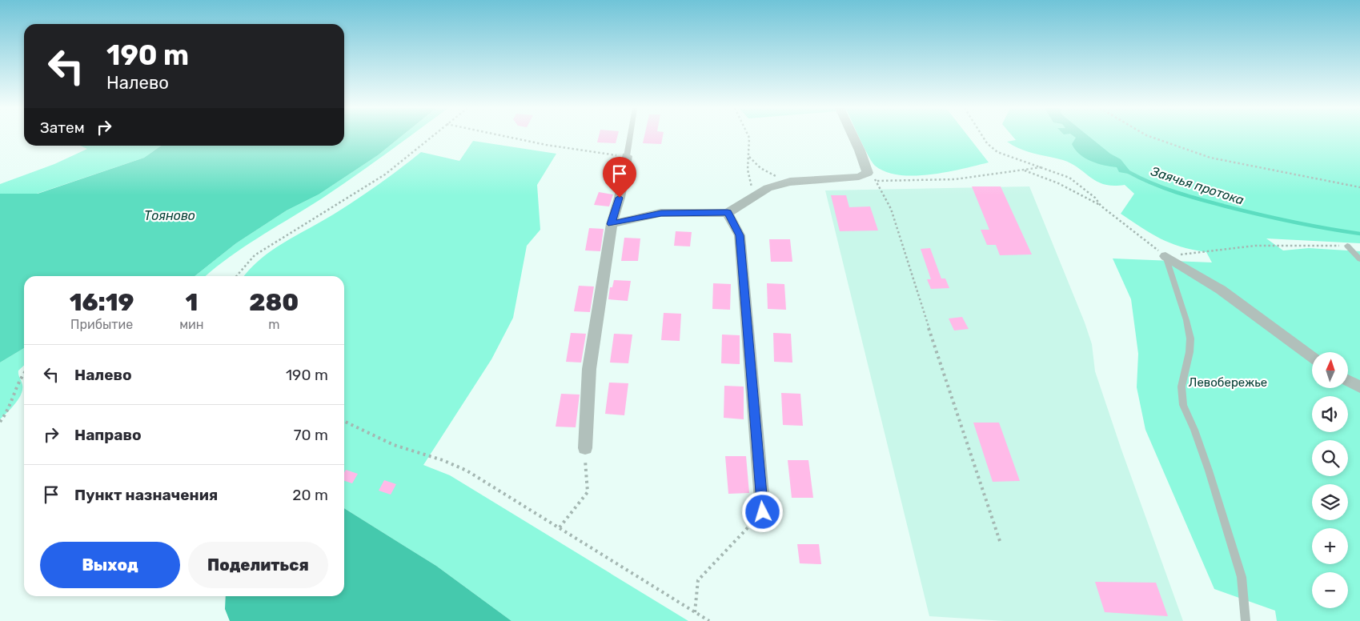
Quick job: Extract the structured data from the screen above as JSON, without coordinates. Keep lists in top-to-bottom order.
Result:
{
  "water": ["Заячья протока", "Тояново"],
  "parks": ["Левобережье"],
  "north": "top",
  "page": {
    "turn": ["190 m", "Налево"],
    "then": "Затем",
    "eta": [
      "16:19",
      "Прибытие",
      "1",
      "мин",
      "280",
      "m"
    ],
    "list": [
      {
        "name": "Налево",
        "value": "190 m"
      },
      {
        "name": "Направо",
        "value": "70 m"
      },
      {
        "name": "Пункт назначения",
        "value": "20 m"
      }
    ],
    "map_buttons": ["+", "−"],
    "buttons": ["Выход", "Поделиться"]
  }
}
